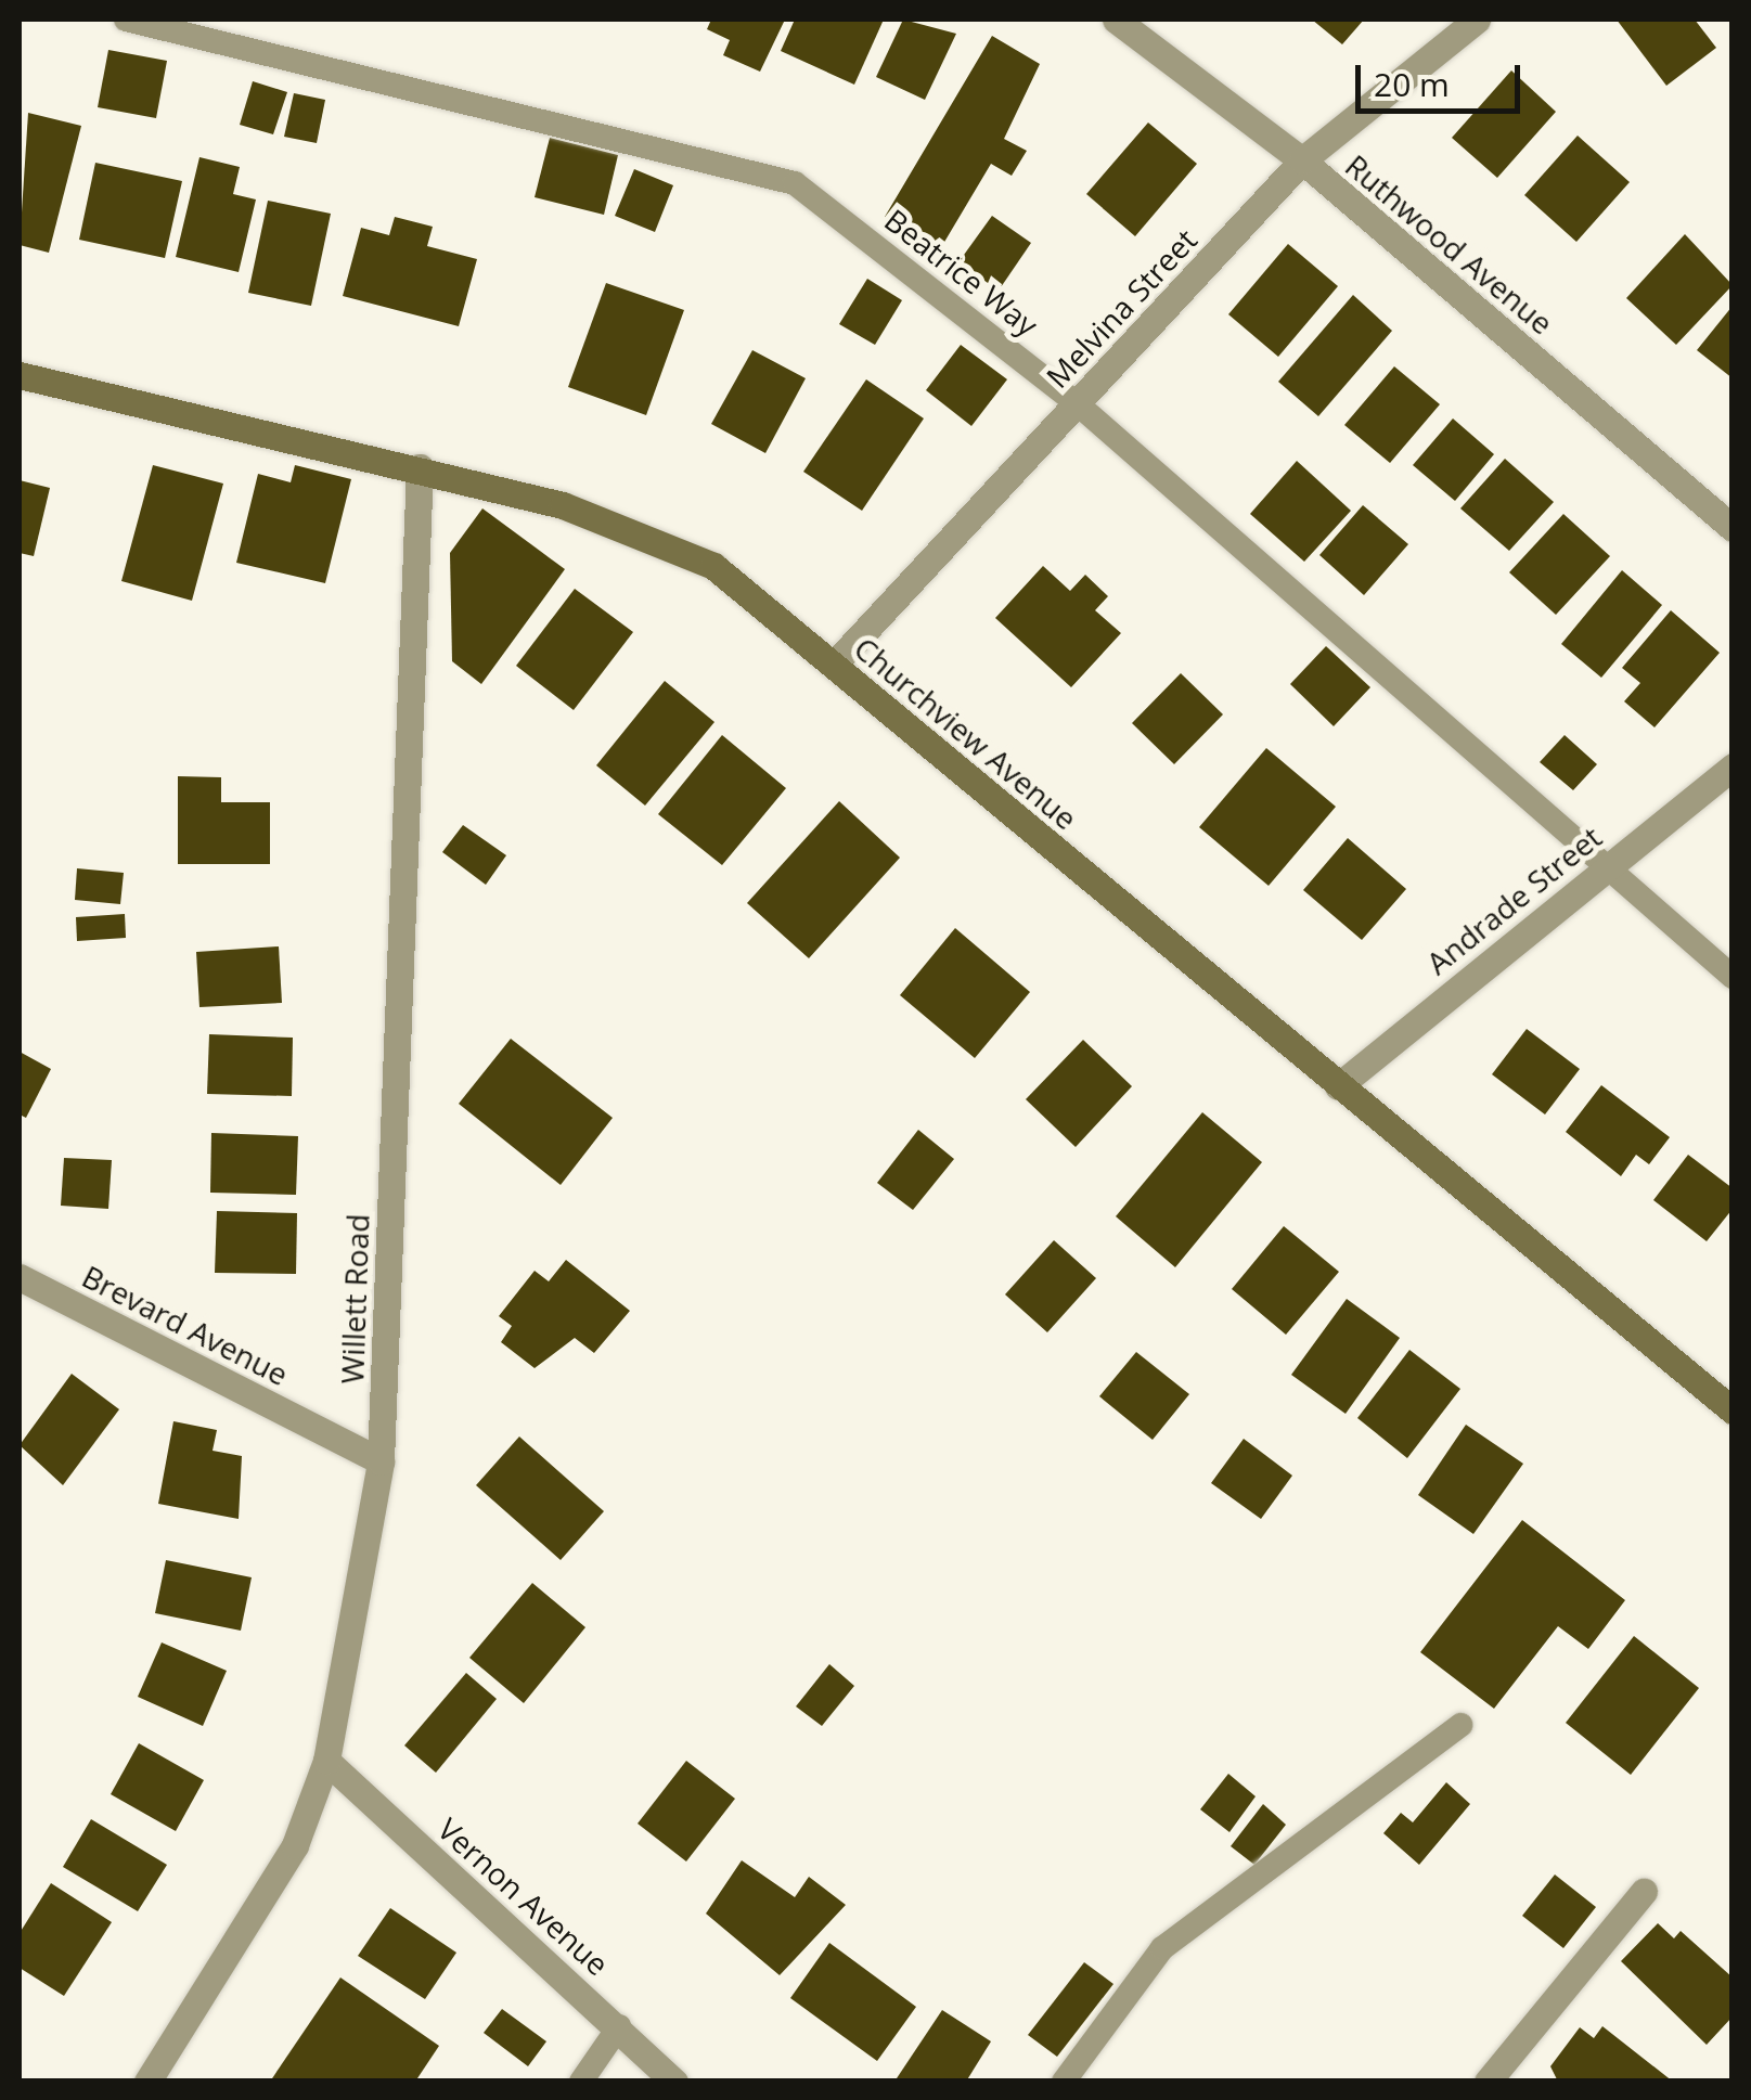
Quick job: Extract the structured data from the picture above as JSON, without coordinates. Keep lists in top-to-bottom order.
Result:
{
  "streets": {
    "street": [
      "Ruthwood Avenue",
      "Melvina Street",
      "Churchview Avenue",
      "Andrade Street",
      "Willett Road",
      "Brevard Avenue",
      "Vernon Avenue"
    ],
    "lane": ["Beatrice Way"]
  },
  "crossings": [
    ["Ruthwood Avenue", "Melvina Street"],
    ["Beatrice Way", "Melvina Street"],
    ["Beatrice Way", "Andrade Street"],
    ["Melvina Street", "Churchview Avenue"],
    ["Churchview Avenue", "Andrade Street"],
    ["Churchview Avenue", "Willett Road"],
    ["Willett Road", "Brevard Avenue"],
    ["Willett Road", "Vernon Avenue"]
  ],
  "scale_bar": "20 m"
}
